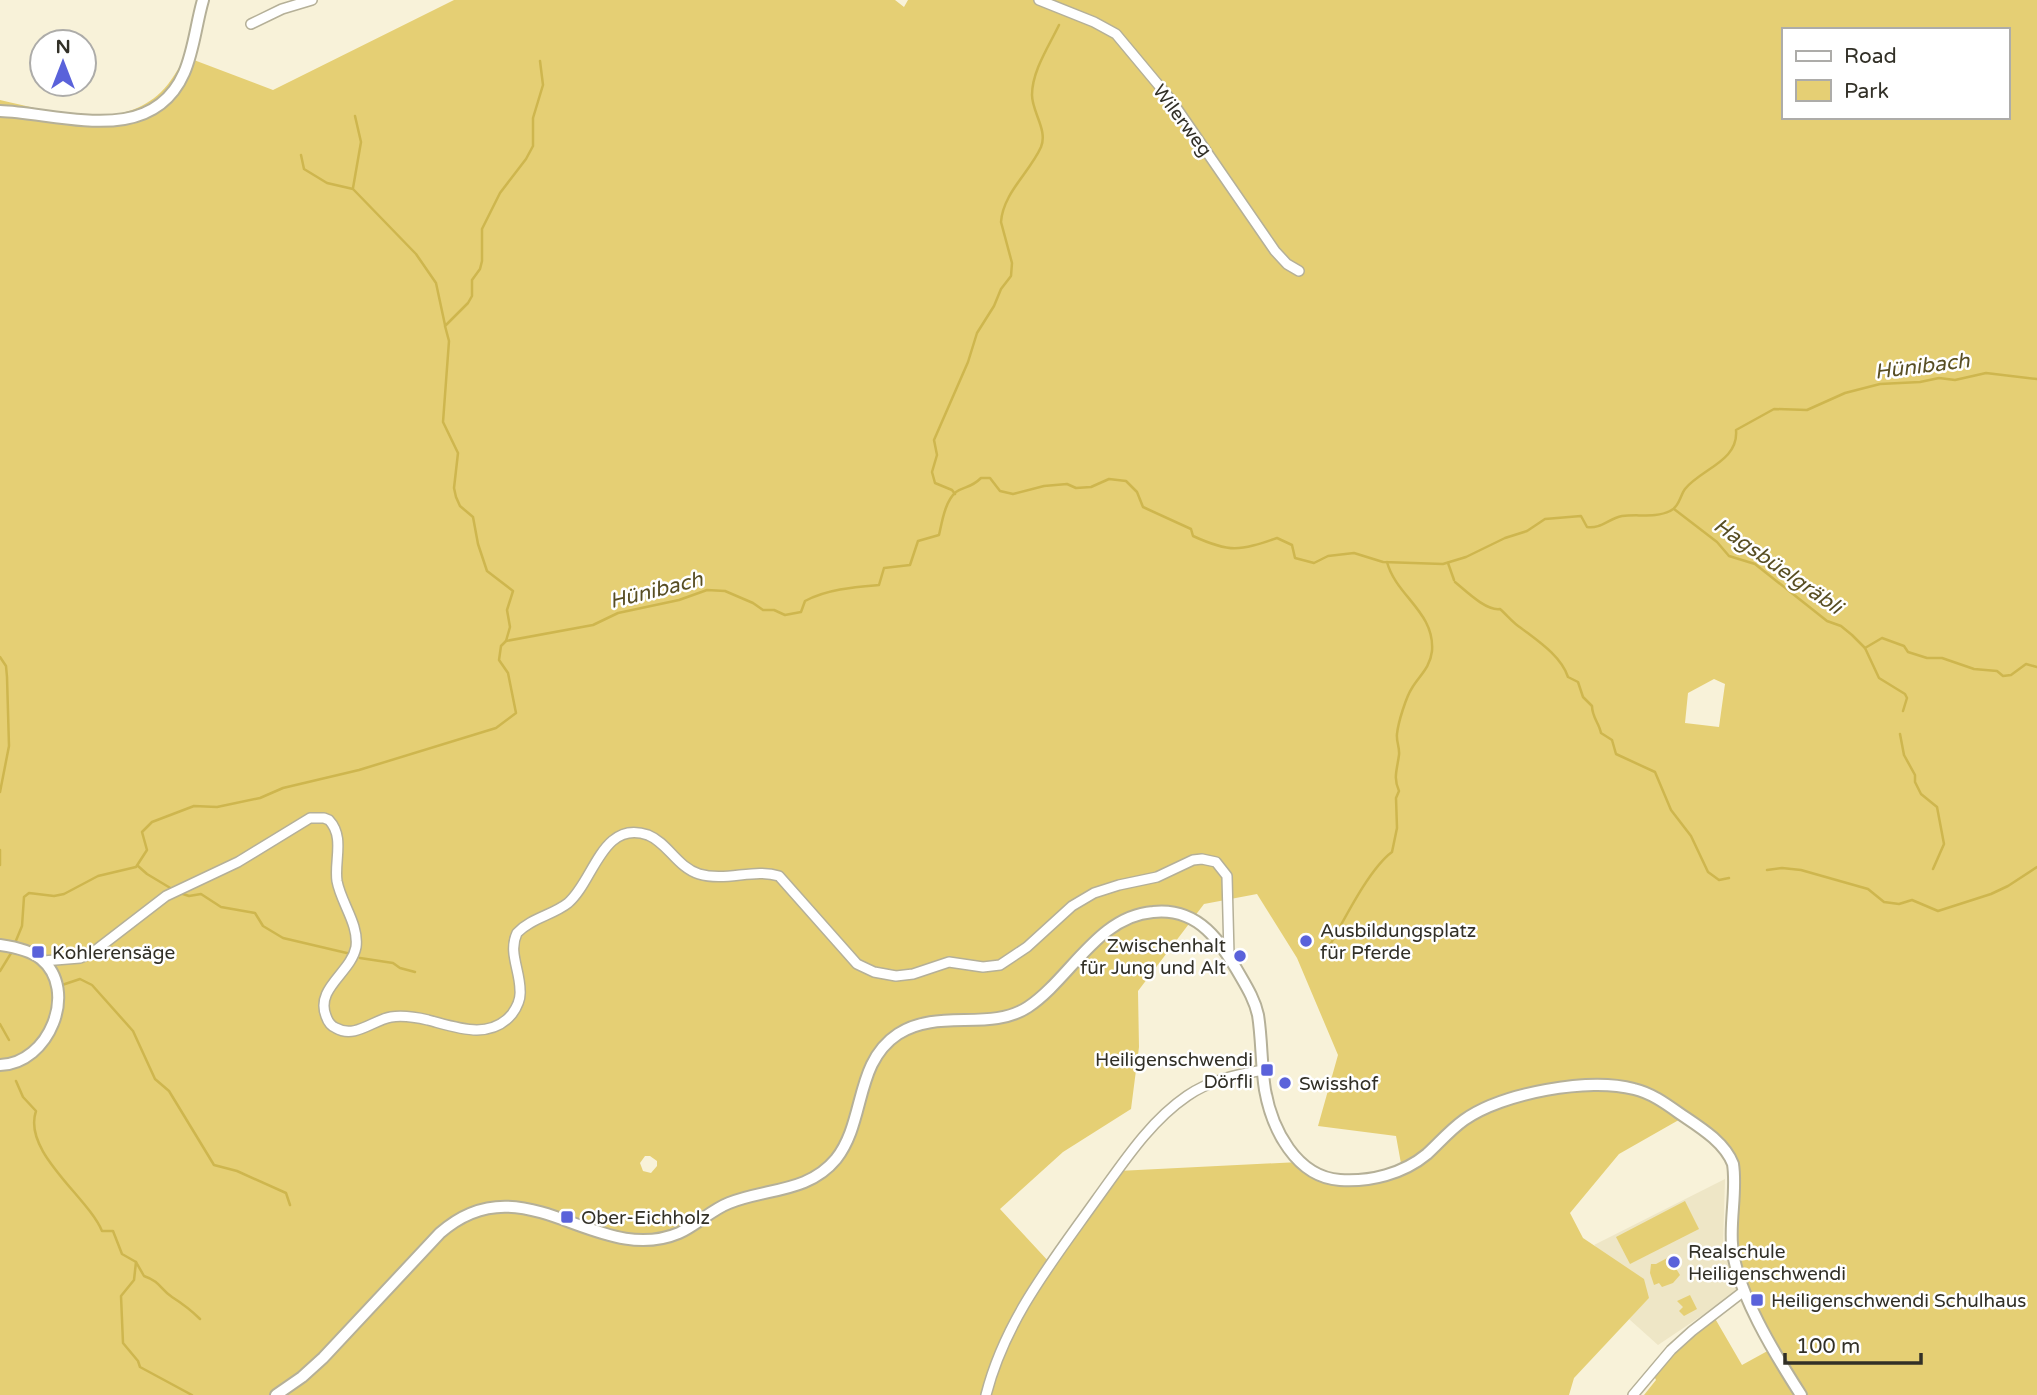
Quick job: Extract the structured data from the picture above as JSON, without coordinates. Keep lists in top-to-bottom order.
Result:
{
  "streets": {
    "street": ["Wilerweg"]
  },
  "water": ["Hünibach", "Hagsbüelgräbli"],
  "places": {
    "other": [
      "Ausbildungsplatz für Pferde",
      "Zwischenhalt für Jung und Alt",
      "Swisshof",
      "Realschule Heiligenschwendi"
    ],
    "transit": [
      "Kohlerensäge",
      "Heiligenschwendi Dörfli",
      "Ober-Eichholz",
      "Heiligenschwendi Schulhaus"
    ]
  },
  "legend": ["Road", "Park"],
  "scale_bar": "100 m",
  "north": "top"
}
